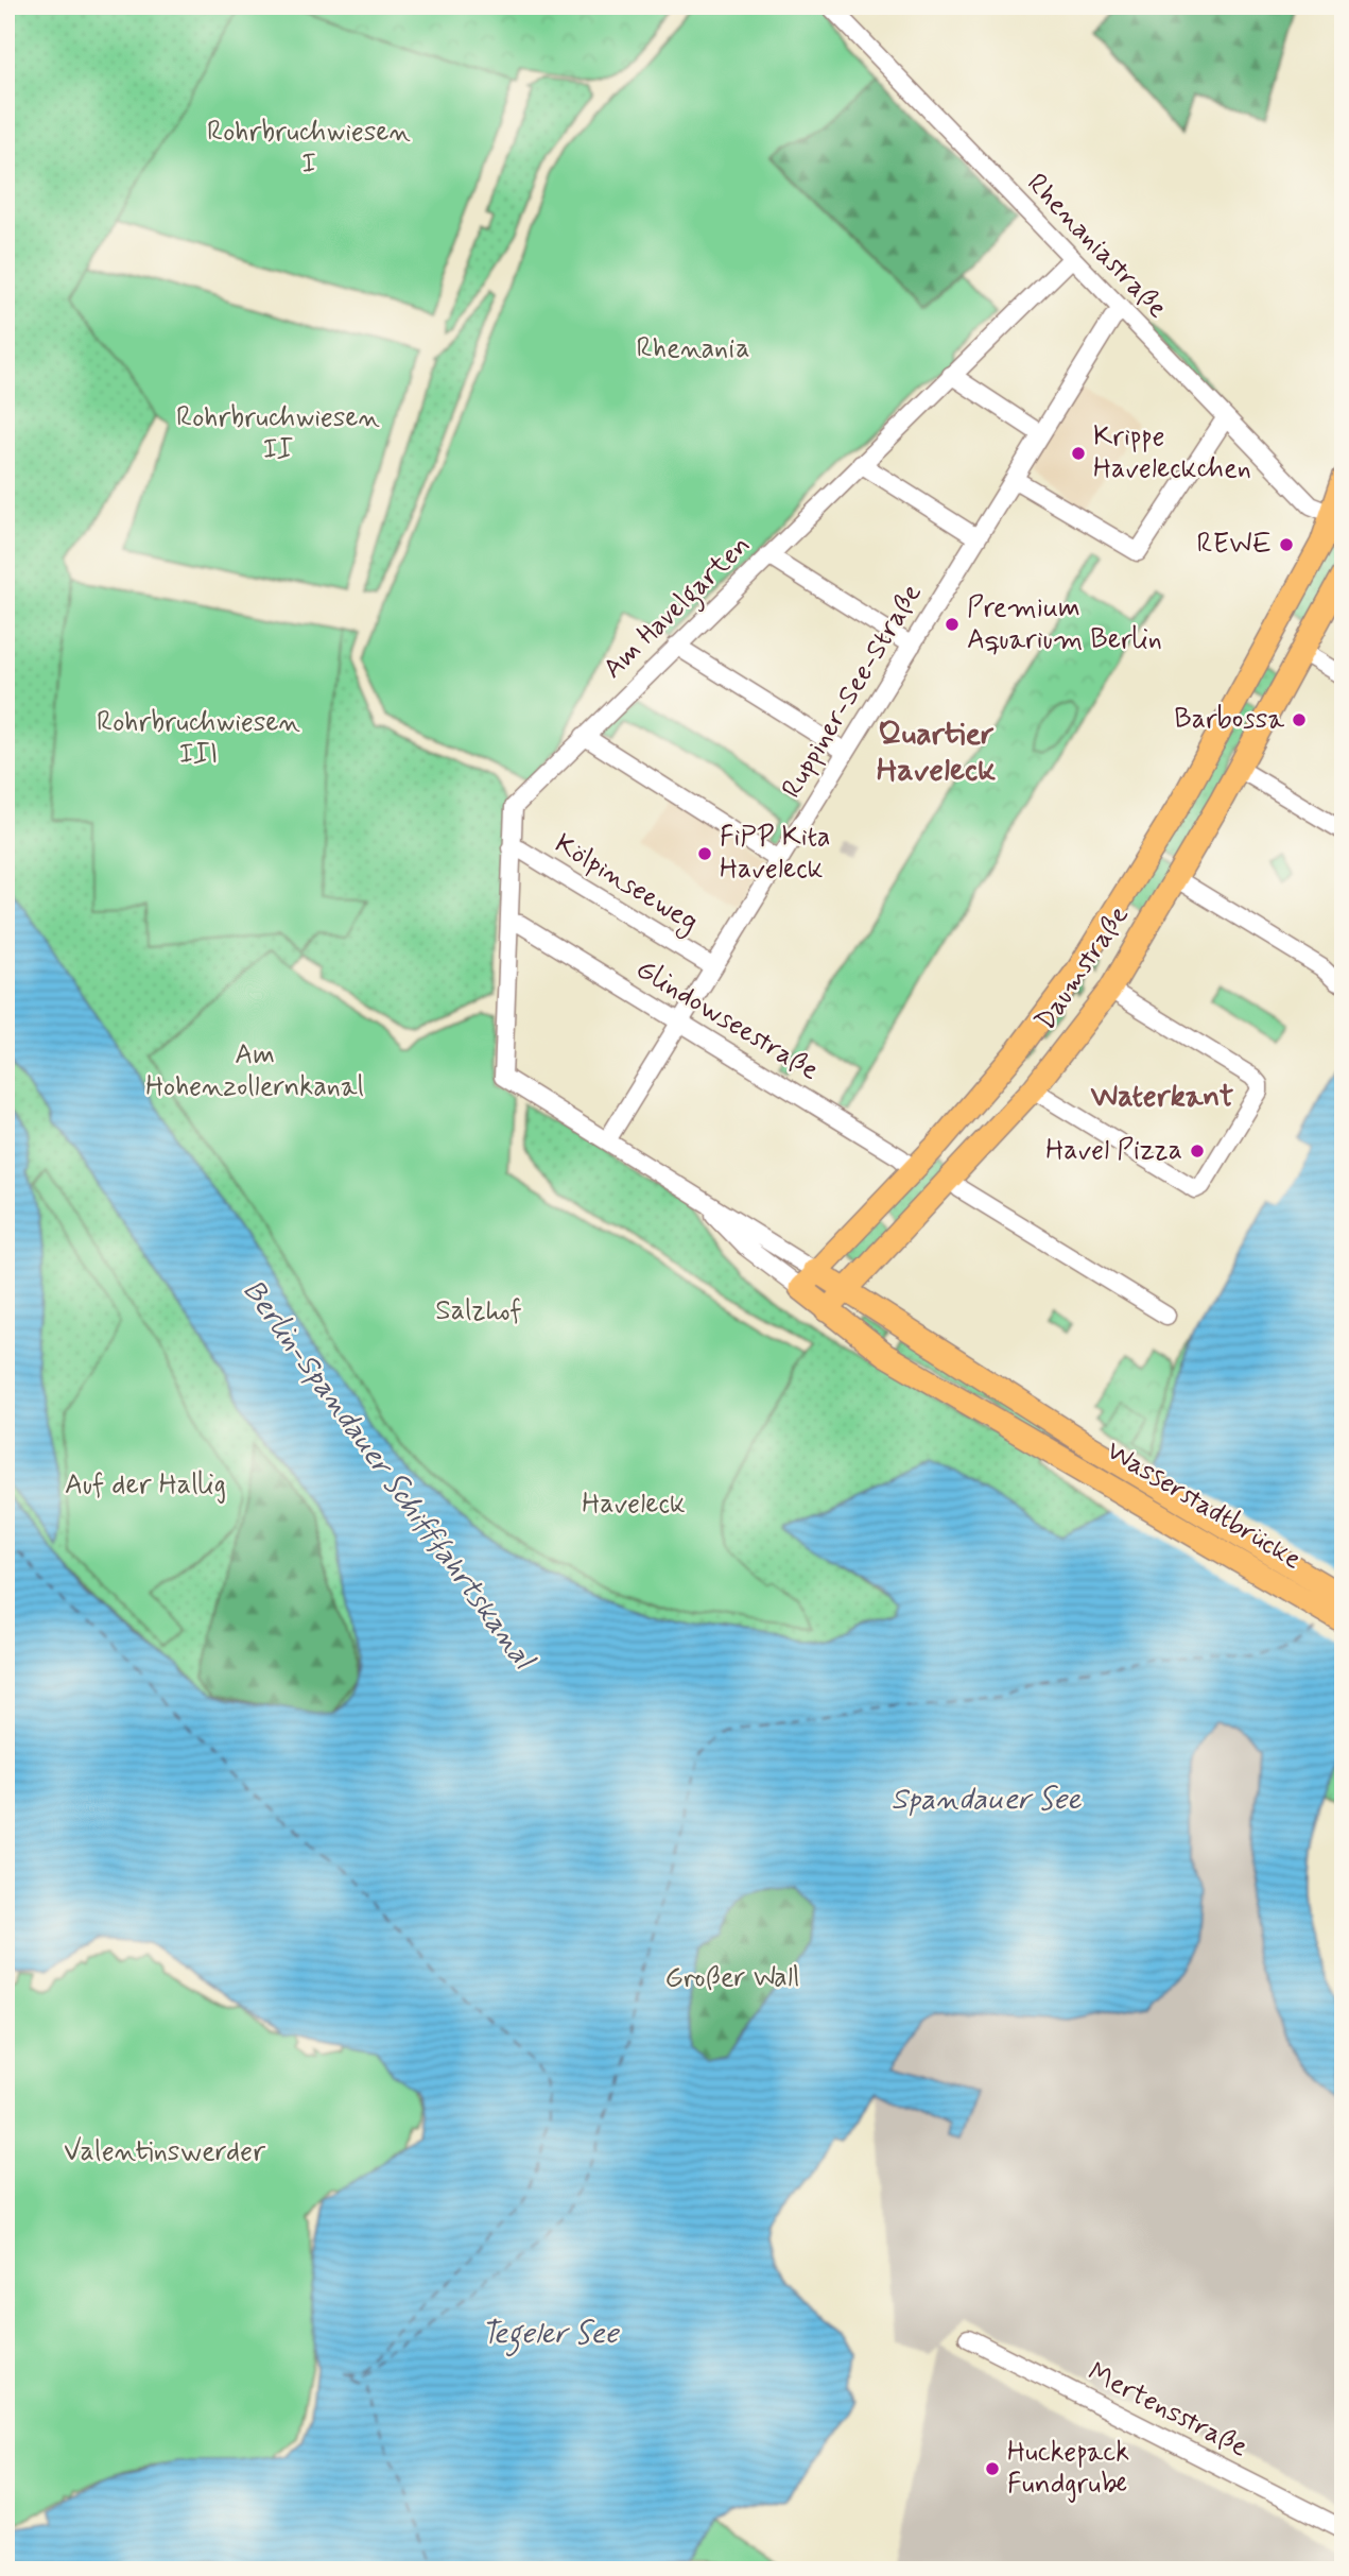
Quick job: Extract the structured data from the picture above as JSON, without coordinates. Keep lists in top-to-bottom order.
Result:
{
  "streets": {
    "main road": ["Daumstraße", "Wasserstadtbrücke"],
    "street": [
      "Rhenaniastraße",
      "Am Havelgarten",
      "Ruppiner-See-Straße",
      "Kölpinseeweg",
      "Glindowseestraße",
      "Mertensstraße"
    ]
  },
  "crossings": [
    ["Rhenaniastraße", "Am Havelgarten"],
    ["Rhenaniastraße", "Ruppiner-See-Straße"],
    ["Rhenaniastraße", "Daumstraße"],
    ["Am Havelgarten", "Ruppiner-See-Straße"],
    ["Am Havelgarten", "Kölpinseeweg"],
    ["Am Havelgarten", "Glindowseestraße"],
    ["Ruppiner-See-Straße", "Kölpinseeweg"],
    ["Ruppiner-See-Straße", "Glindowseestraße"],
    ["Daumstraße", "Glindowseestraße"],
    ["Daumstraße", "Wasserstadtbrücke"]
  ],
  "districts": ["Quartier Haveleck", "Waterkant"],
  "water": ["Berlin-Spandauer Schifffahrtskanal", "Spandauer See", "Tegeler See"],
  "parks": [
    "Rohrbruchwiesen I",
    "Rhenania",
    "Rohrbruchwiesen II",
    "Rohrbruchwiesen III",
    "Am Hohenzollernkanal",
    "Salzhof",
    "Auf der Hallig",
    "Haveleck",
    "Großer Wall",
    "Valentinswerder"
  ],
  "places": [
    "Krippe Haveleckchen",
    "REWE",
    "Premium Aquarium Berlin",
    "Barbossa",
    "FiPP Kita Haveleck",
    "Havel Pizza",
    "Huckepack Fundgrube"
  ]
}
